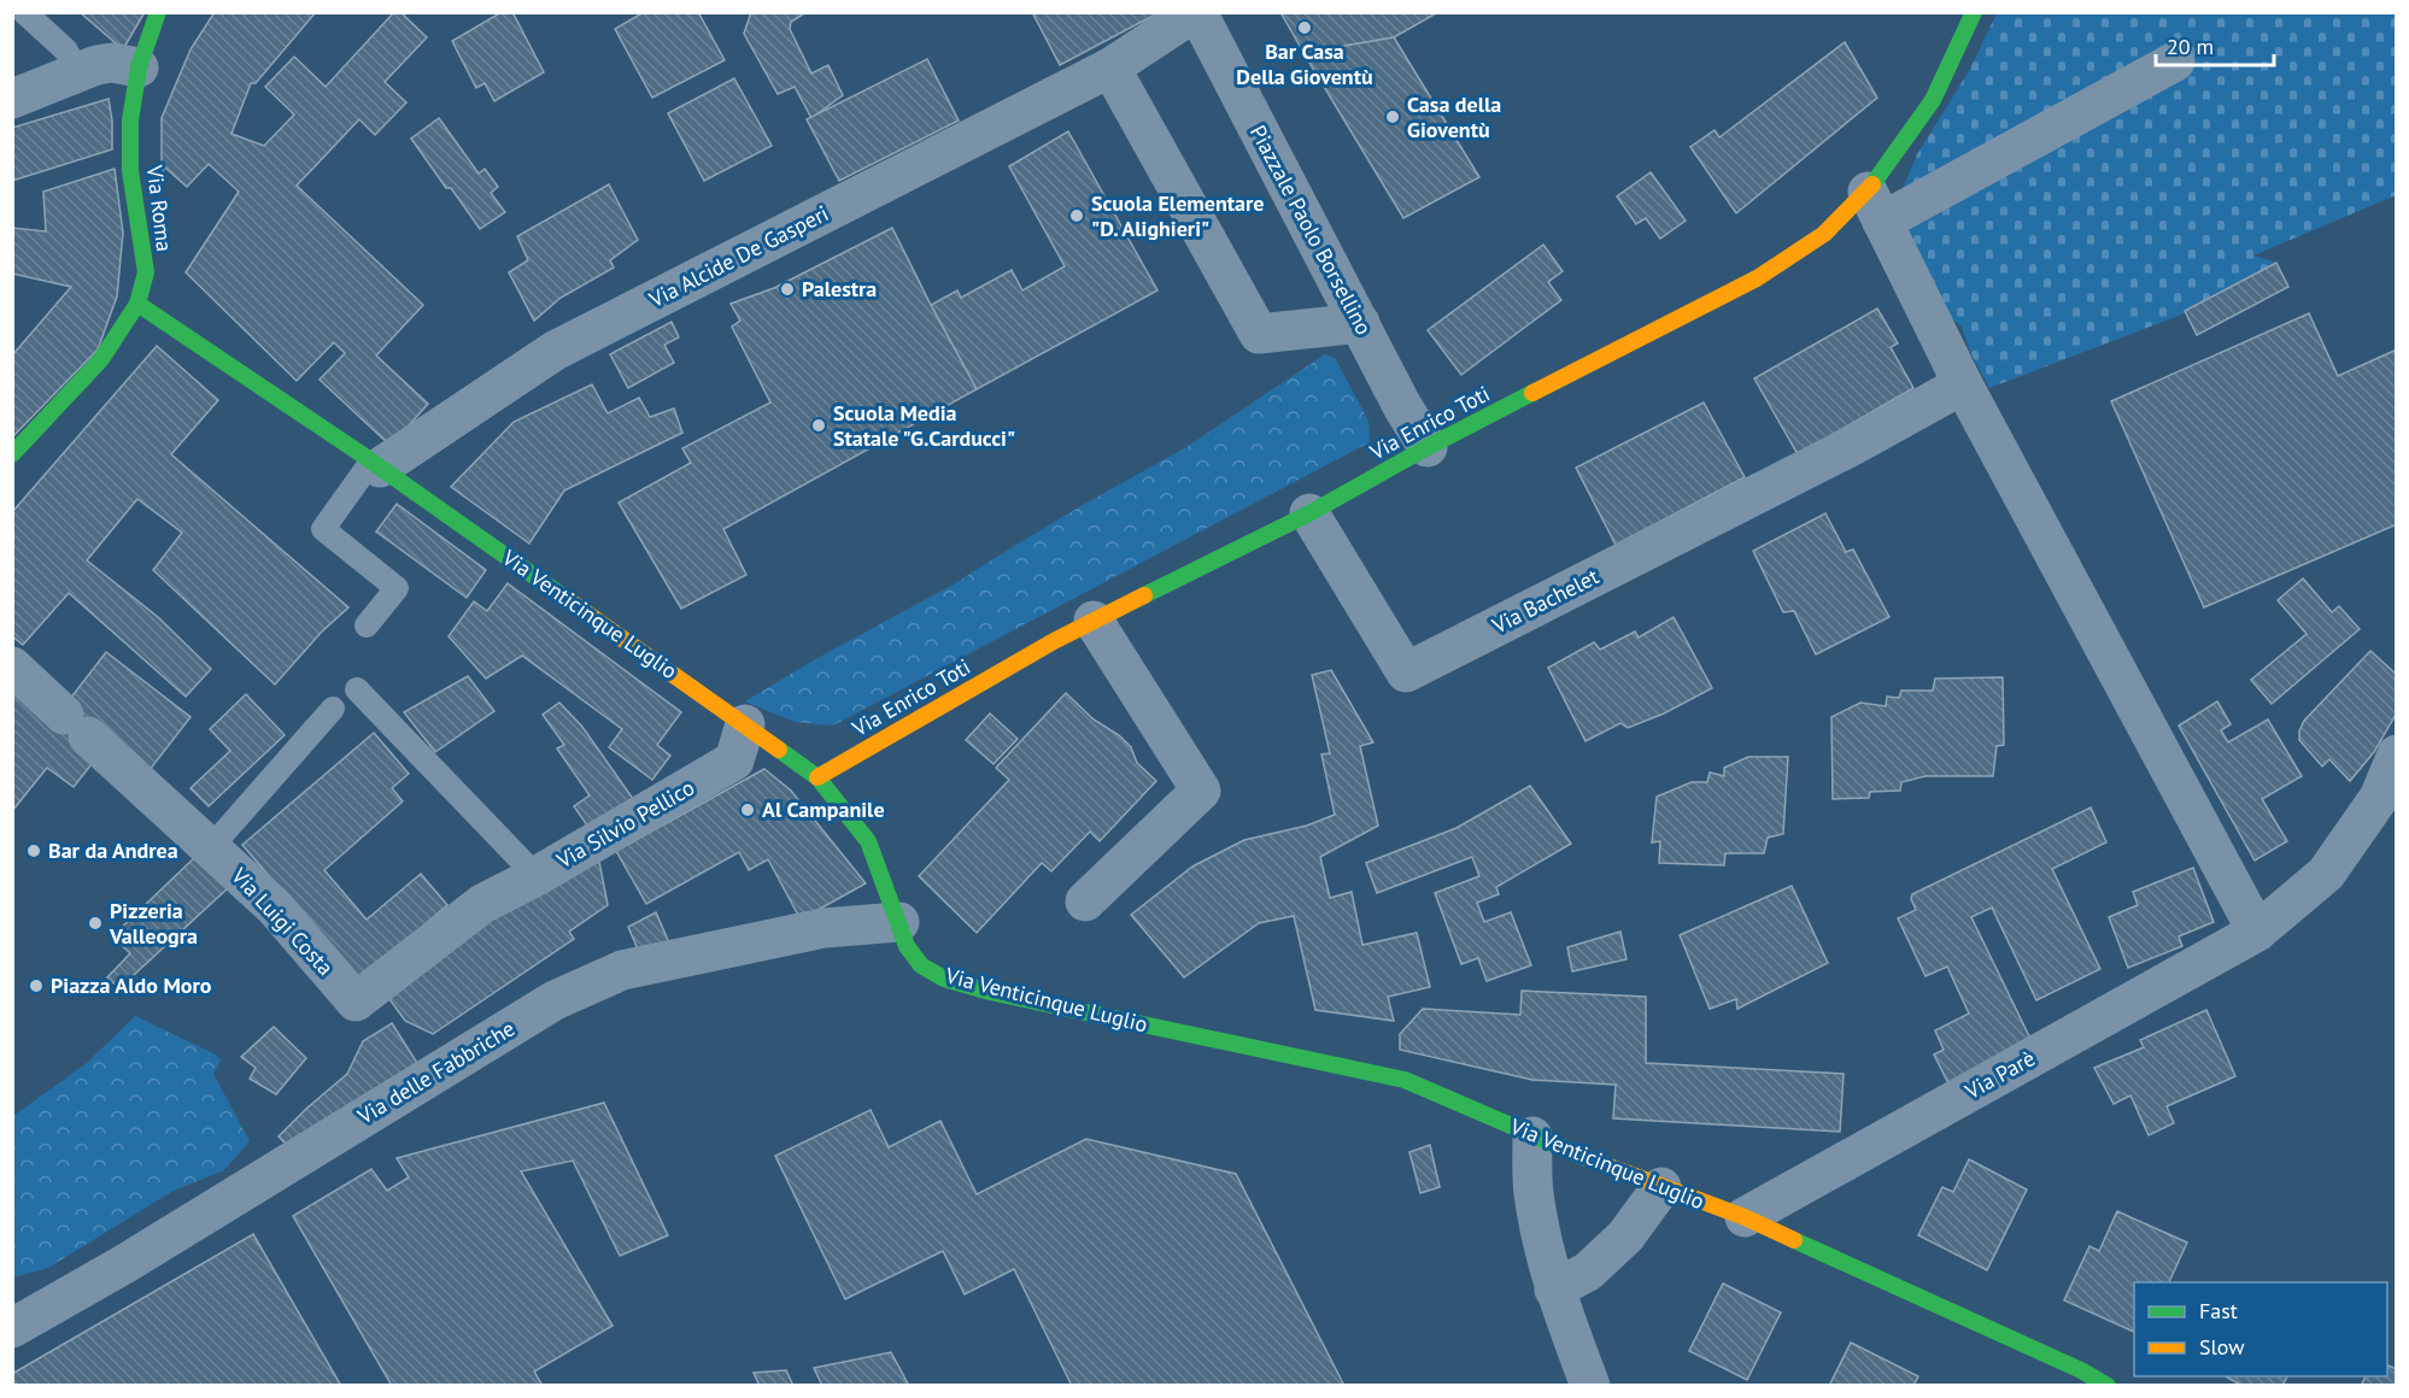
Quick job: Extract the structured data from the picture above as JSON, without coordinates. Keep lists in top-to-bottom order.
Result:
{
  "streets": {
    "street": [
      "Via Roma",
      "Piazzale Paolo Borsellino",
      "Via Alcide De Gasperi",
      "Via Enrico Toti",
      "Via Bachelet",
      "Via Venticinque Luglio",
      "Via Silvio Pellico",
      "Via Luigi Costa",
      "Via delle Fabbriche",
      "Via Parè"
    ]
  },
  "crossings": [
    ["Via Roma", "Via Venticinque Luglio"],
    ["Piazzale Paolo Borsellino", "Via Alcide De Gasperi"],
    ["Piazzale Paolo Borsellino", "Via Enrico Toti"],
    ["Via Alcide De Gasperi", "Via Venticinque Luglio"],
    ["Via Enrico Toti", "Via Bachelet"],
    ["Via Enrico Toti", "Via Venticinque Luglio"],
    ["Via Venticinque Luglio", "Via Silvio Pellico"],
    ["Via Venticinque Luglio", "Via delle Fabbriche"],
    ["Via Venticinque Luglio", "Via Parè"],
    ["Via Silvio Pellico", "Via Luigi Costa"]
  ],
  "places": [
    "Bar Casa Della Gioventù",
    "Casa della Gioventù",
    "Scuola Elementare \"D. Alighieri\"",
    "Palestra",
    "Scuola Media Statale \"G.Carducci\"",
    "Al Campanile",
    "Bar da Andrea",
    "Pizzeria Valleogra",
    "Piazza Aldo Moro"
  ],
  "legend": ["Fast", "Slow"],
  "scale_bar": "20 m"
}
